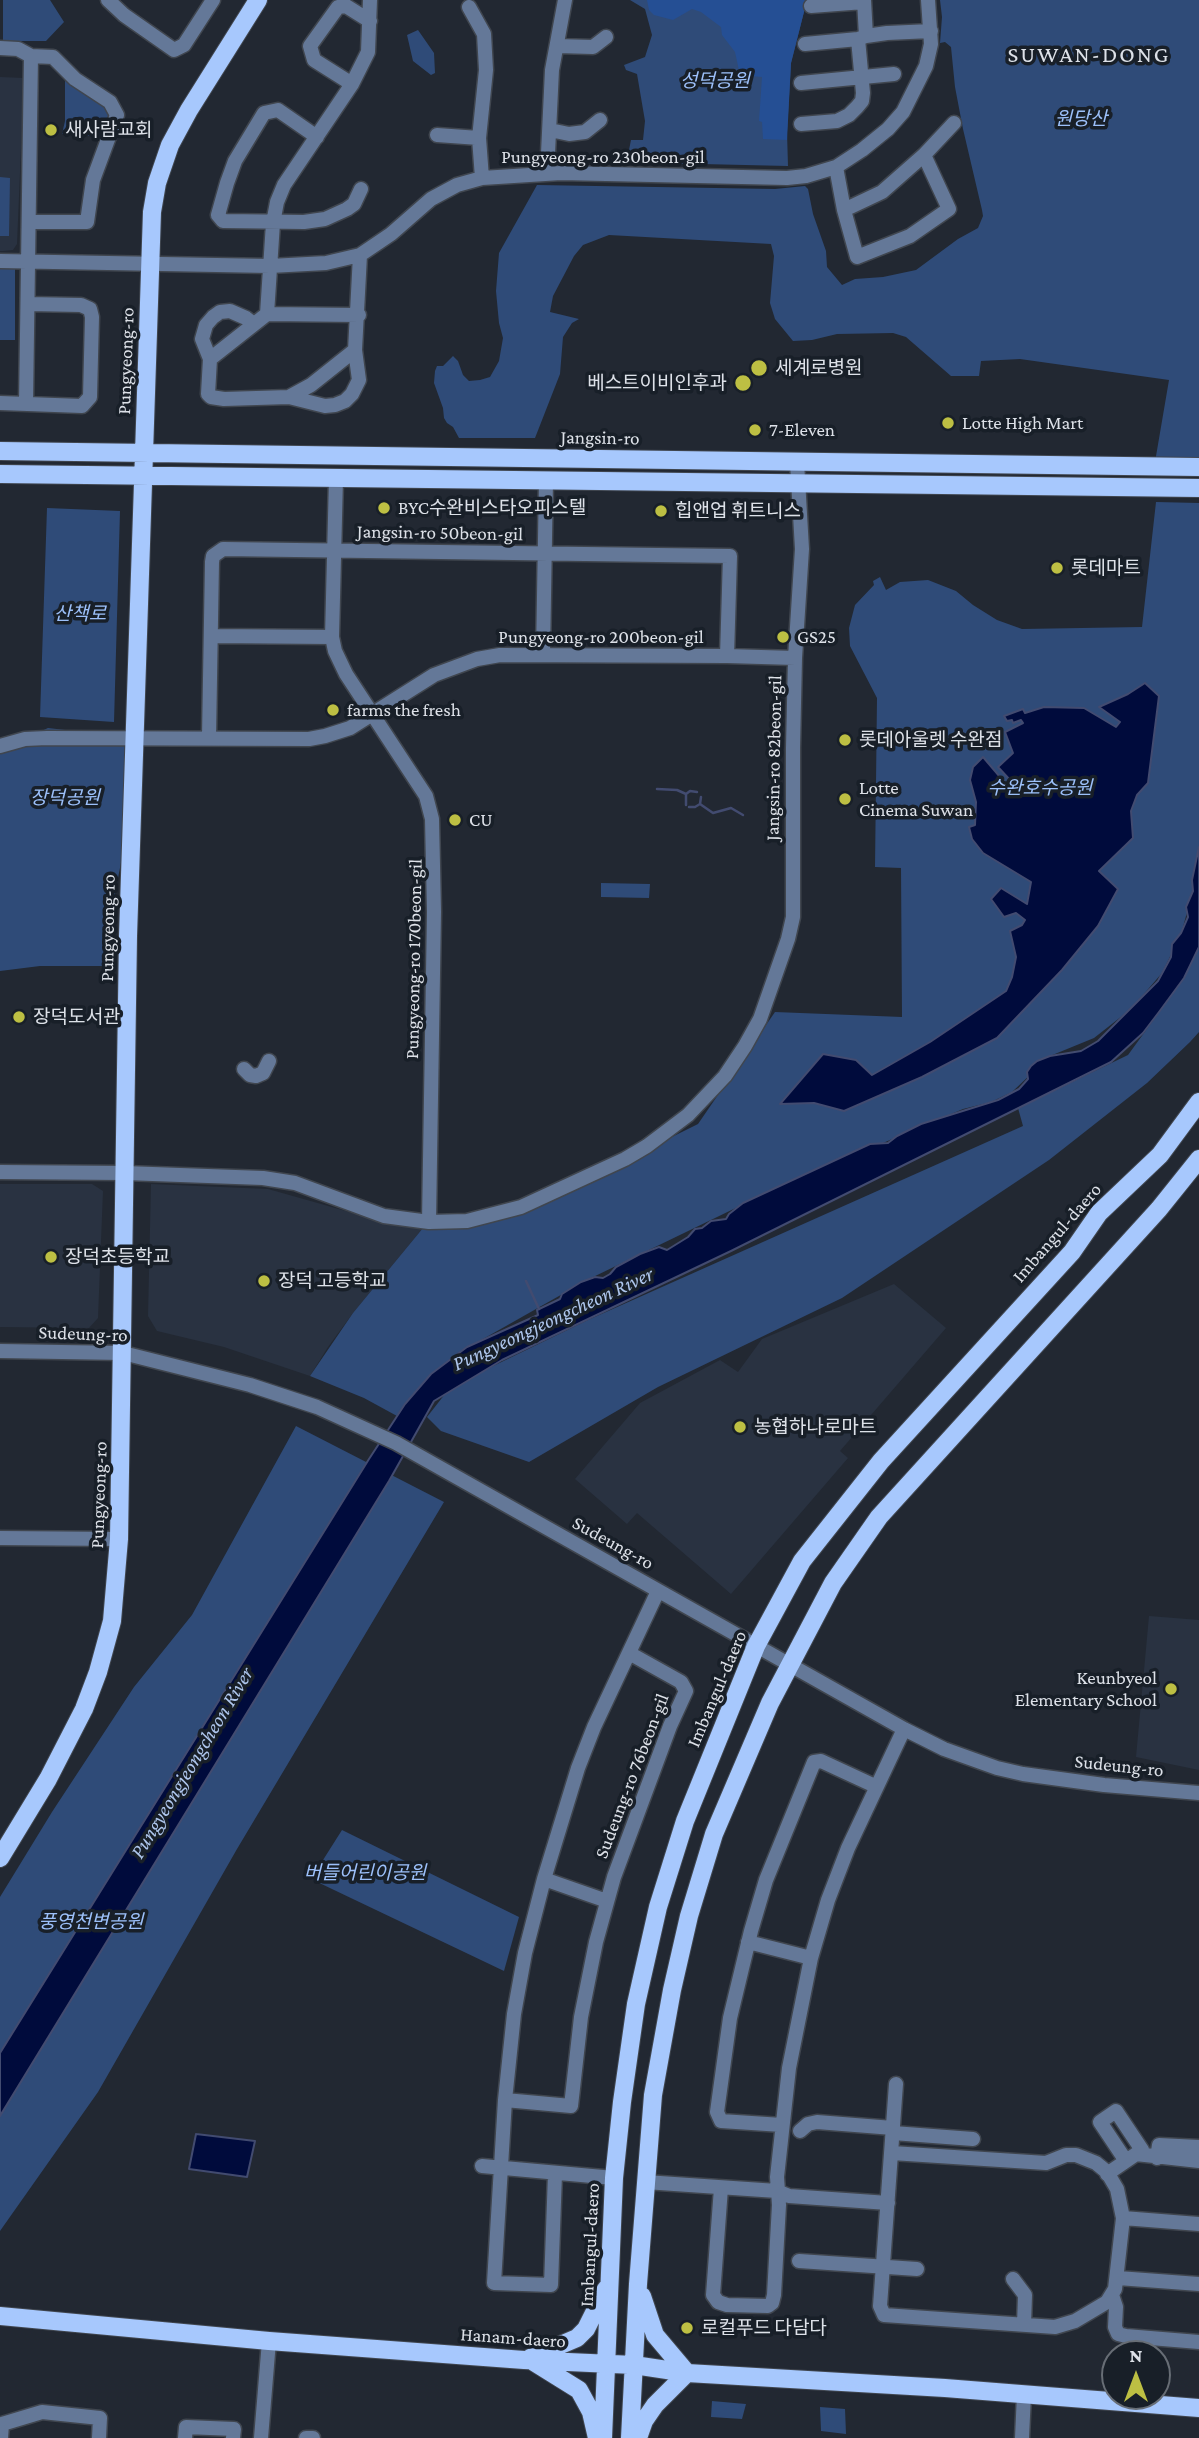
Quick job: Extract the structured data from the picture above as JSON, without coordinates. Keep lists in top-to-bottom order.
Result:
{
  "streets": {
    "main road": [
      "Pungyeong-ro",
      "Jangsin-ro",
      "Imbangul-daero",
      "Hanam-daero"
    ],
    "street": [
      "Pungyeong-ro 230beon-gil",
      "Jangsin-ro 50beon-gil",
      "Pungyeong-ro 200beon-gil",
      "Jangsin-ro 82beon-gil",
      "Pungyeong-ro 170beon-gil",
      "Sudeung-ro",
      "Sudeung-ro 76beon-gil"
    ]
  },
  "crossings": [
    ["Pungyeong-ro 230beon-gil", "Pungyeong-ro"],
    ["Pungyeong-ro", "Jangsin-ro"],
    ["Pungyeong-ro", "Pungyeong-ro 200beon-gil"],
    ["Pungyeong-ro", "Sudeung-ro"],
    ["Jangsin-ro", "Jangsin-ro 82beon-gil"],
    ["Jangsin-ro 50beon-gil", "Pungyeong-ro 200beon-gil"],
    ["Jangsin-ro 50beon-gil", "Pungyeong-ro 170beon-gil"],
    ["Pungyeong-ro 200beon-gil", "Jangsin-ro 82beon-gil"],
    ["Pungyeong-ro 200beon-gil", "Pungyeong-ro 170beon-gil"],
    ["Jangsin-ro 82beon-gil", "Pungyeong-ro 170beon-gil"],
    ["Imbangul-daero", "Sudeung-ro"],
    ["Imbangul-daero", "Hanam-daero"]
  ],
  "districts": ["SUWAN-DONG"],
  "water": ["Pungyeongjeongcheon River"],
  "parks": [
    "성덕공원",
    "원당산",
    "산책로",
    "수완호수공원",
    "장덕공원",
    "버들어린이공원",
    "풍영천변공원"
  ],
  "places": [
    "새사람교회",
    "세계로병원",
    "베스트이비인후과",
    "Lotte High Mart",
    "7-Eleven",
    "BYC수완비스타오피스텔",
    "힙앤업 휘트니스",
    "롯데마트",
    "GS25",
    "farms the fresh",
    "롯데아울렛 수완점",
    "Lotte Cinema Suwan",
    "CU",
    "장덕도서관",
    "장덕초등학교",
    "장덕 고등학교",
    "농협하나로마트",
    "Keunbyeol Elementary School",
    "로컬푸드 다담다"
  ],
  "north": "top"
}
